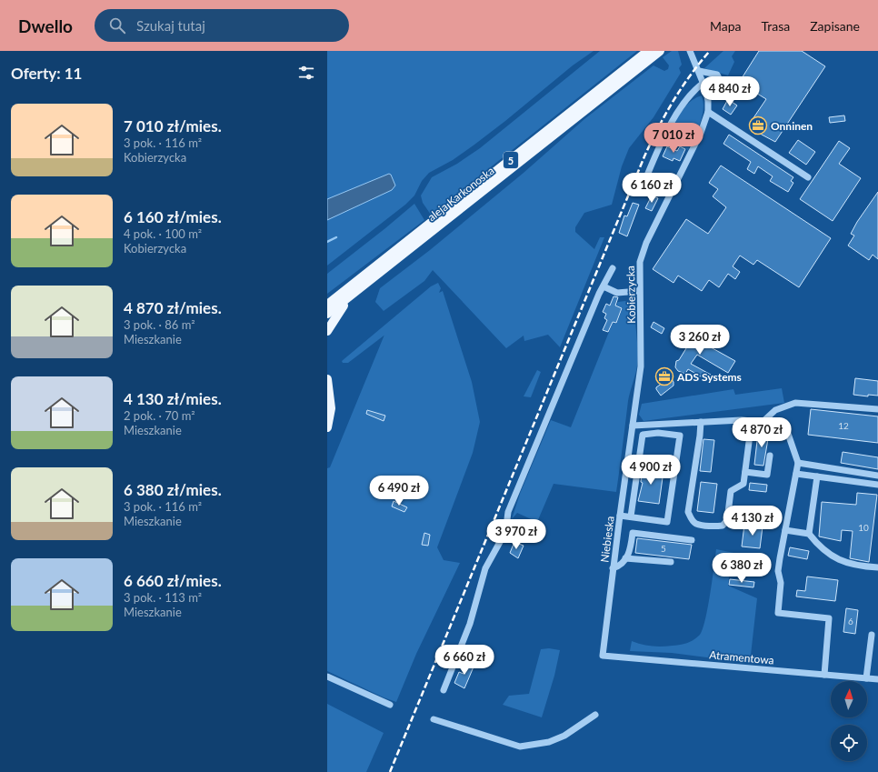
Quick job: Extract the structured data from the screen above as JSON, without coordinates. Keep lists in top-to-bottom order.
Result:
{
  "streets": {
    "main road": ["5", "aleja Karkonoska"],
    "street": ["Kobierzycka", "Niebieska", "Atramentowa"]
  },
  "crossings": [
    ["Kobierzycka", "Niebieska"],
    ["Niebieska", "Atramentowa"]
  ],
  "places": {
    "office": ["Onninen", "ADS Systems"]
  },
  "house_numbers": [
    "12",
    "10",
    "5",
    "6"
  ],
  "north": "top",
  "page": {
    "header": "Dwello",
    "search": "Szukaj tutaj",
    "nav": ["Mapa", "Trasa", "Zapisane"],
    "heading": "Oferty: 11",
    "price": [
      "4 840 zł",
      "7 010 zł",
      "6 160 zł",
      "3 260 zł",
      "4 870 zł",
      "4 900 zł",
      "6 490 zł",
      "4 130 zł",
      "3 970 zł",
      "6 380 zł",
      "6 660 zł"
    ],
    "list": [
      {
        "name": "7 010 zł/mies.",
        "note": "3 pok. · 116 m² · Kobierzycka"
      },
      {
        "name": "6 160 zł/mies.",
        "note": "4 pok. · 100 m² · Kobierzycka"
      },
      {
        "name": "4 870 zł/mies.",
        "note": "3 pok. · 86 m² · Mieszkanie"
      },
      {
        "name": "4 130 zł/mies.",
        "note": "2 pok. · 70 m² · Mieszkanie"
      },
      {
        "name": "6 380 zł/mies.",
        "note": "3 pok. · 116 m² · Mieszkanie"
      },
      {
        "name": "6 660 zł/mies.",
        "note": "3 pok. · 113 m² · Mieszkanie"
      }
    ]
  }
}
